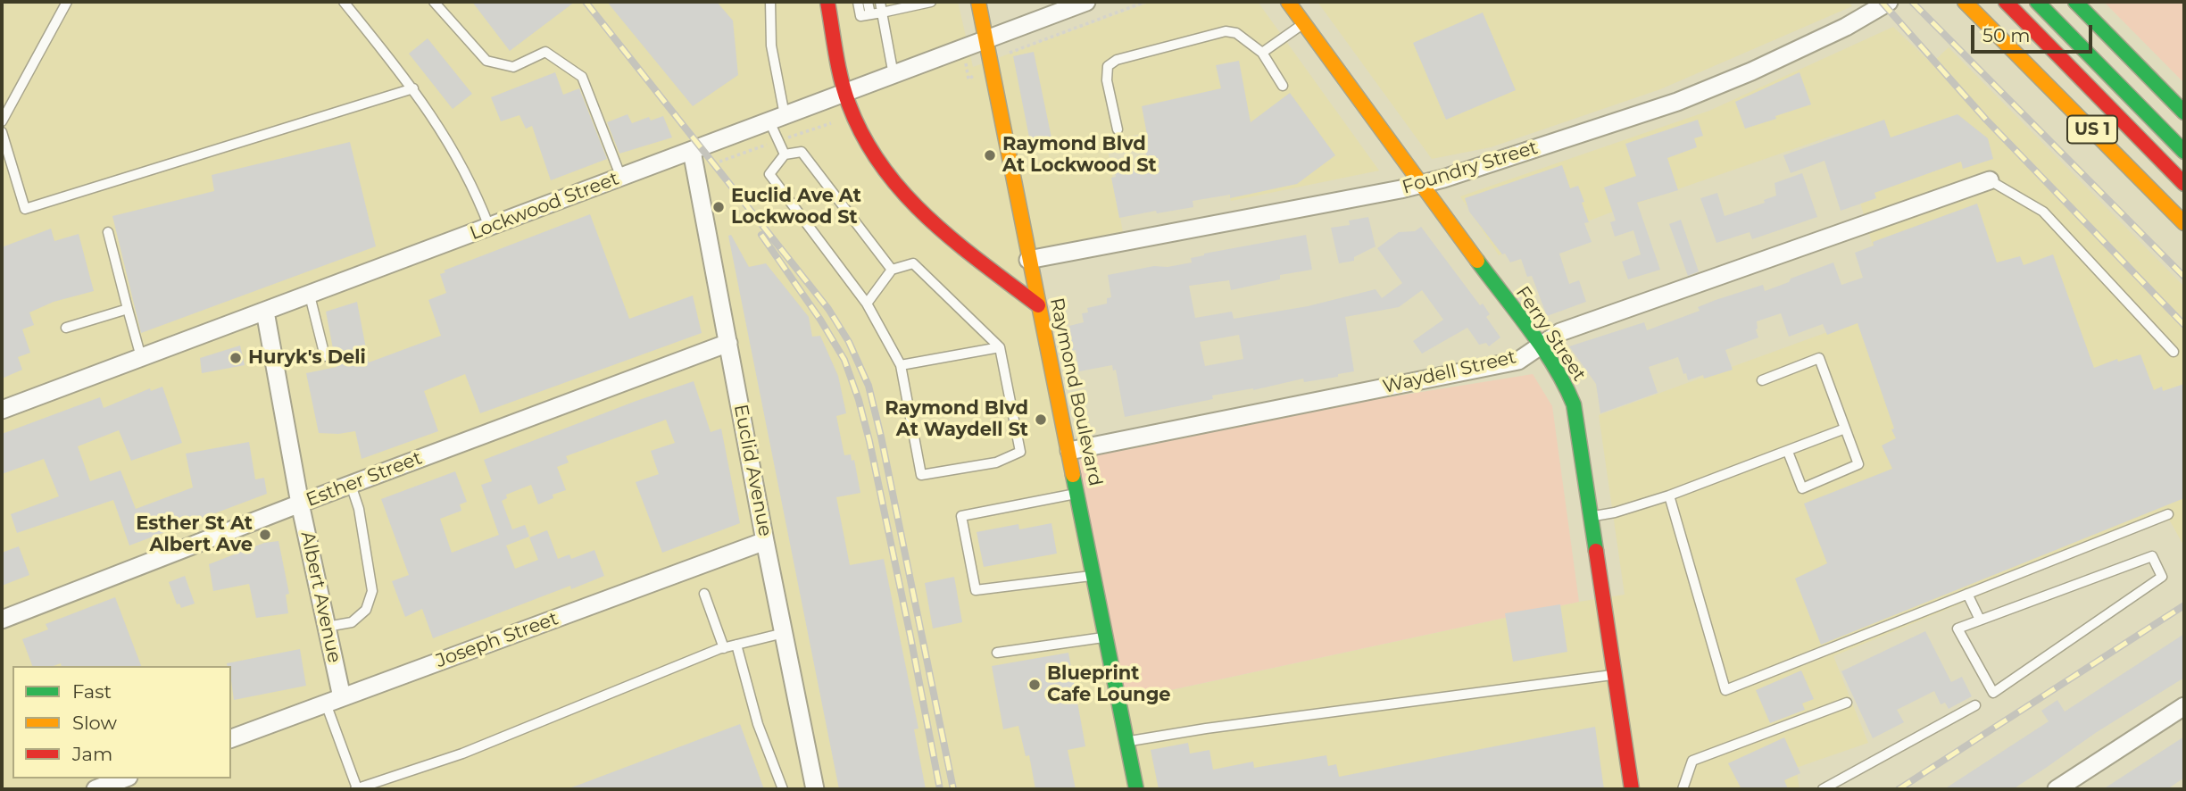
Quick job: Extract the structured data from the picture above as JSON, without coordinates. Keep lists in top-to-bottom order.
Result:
{
  "streets": {
    "main road": ["US 1", "Ferry Street", "Raymond Boulevard"],
    "street": [
      "Foundry Street",
      "Lockwood Street",
      "Waydell Street",
      "Euclid Avenue",
      "Esther Street",
      "Albert Avenue",
      "Joseph Street"
    ]
  },
  "crossings": [
    ["Foundry Street", "Ferry Street"],
    ["Foundry Street", "Raymond Boulevard"],
    ["Lockwood Street", "Raymond Boulevard"],
    ["Lockwood Street", "Euclid Avenue"],
    ["Lockwood Street", "Albert Avenue"],
    ["Ferry Street", "Waydell Street"],
    ["Waydell Street", "Raymond Boulevard"],
    ["Euclid Avenue", "Esther Street"],
    ["Euclid Avenue", "Joseph Street"],
    ["Esther Street", "Albert Avenue"],
    ["Albert Avenue", "Joseph Street"]
  ],
  "places": [
    "Raymond Blvd At Lockwood St",
    "Euclid Ave At Lockwood St",
    "Huryk's Deli",
    "Raymond Blvd At Waydell St",
    "Esther St At Albert Ave",
    "Blueprint Cafe Lounge"
  ],
  "legend": ["Fast", "Slow", "Jam"],
  "scale_bar": "50 m"
}
